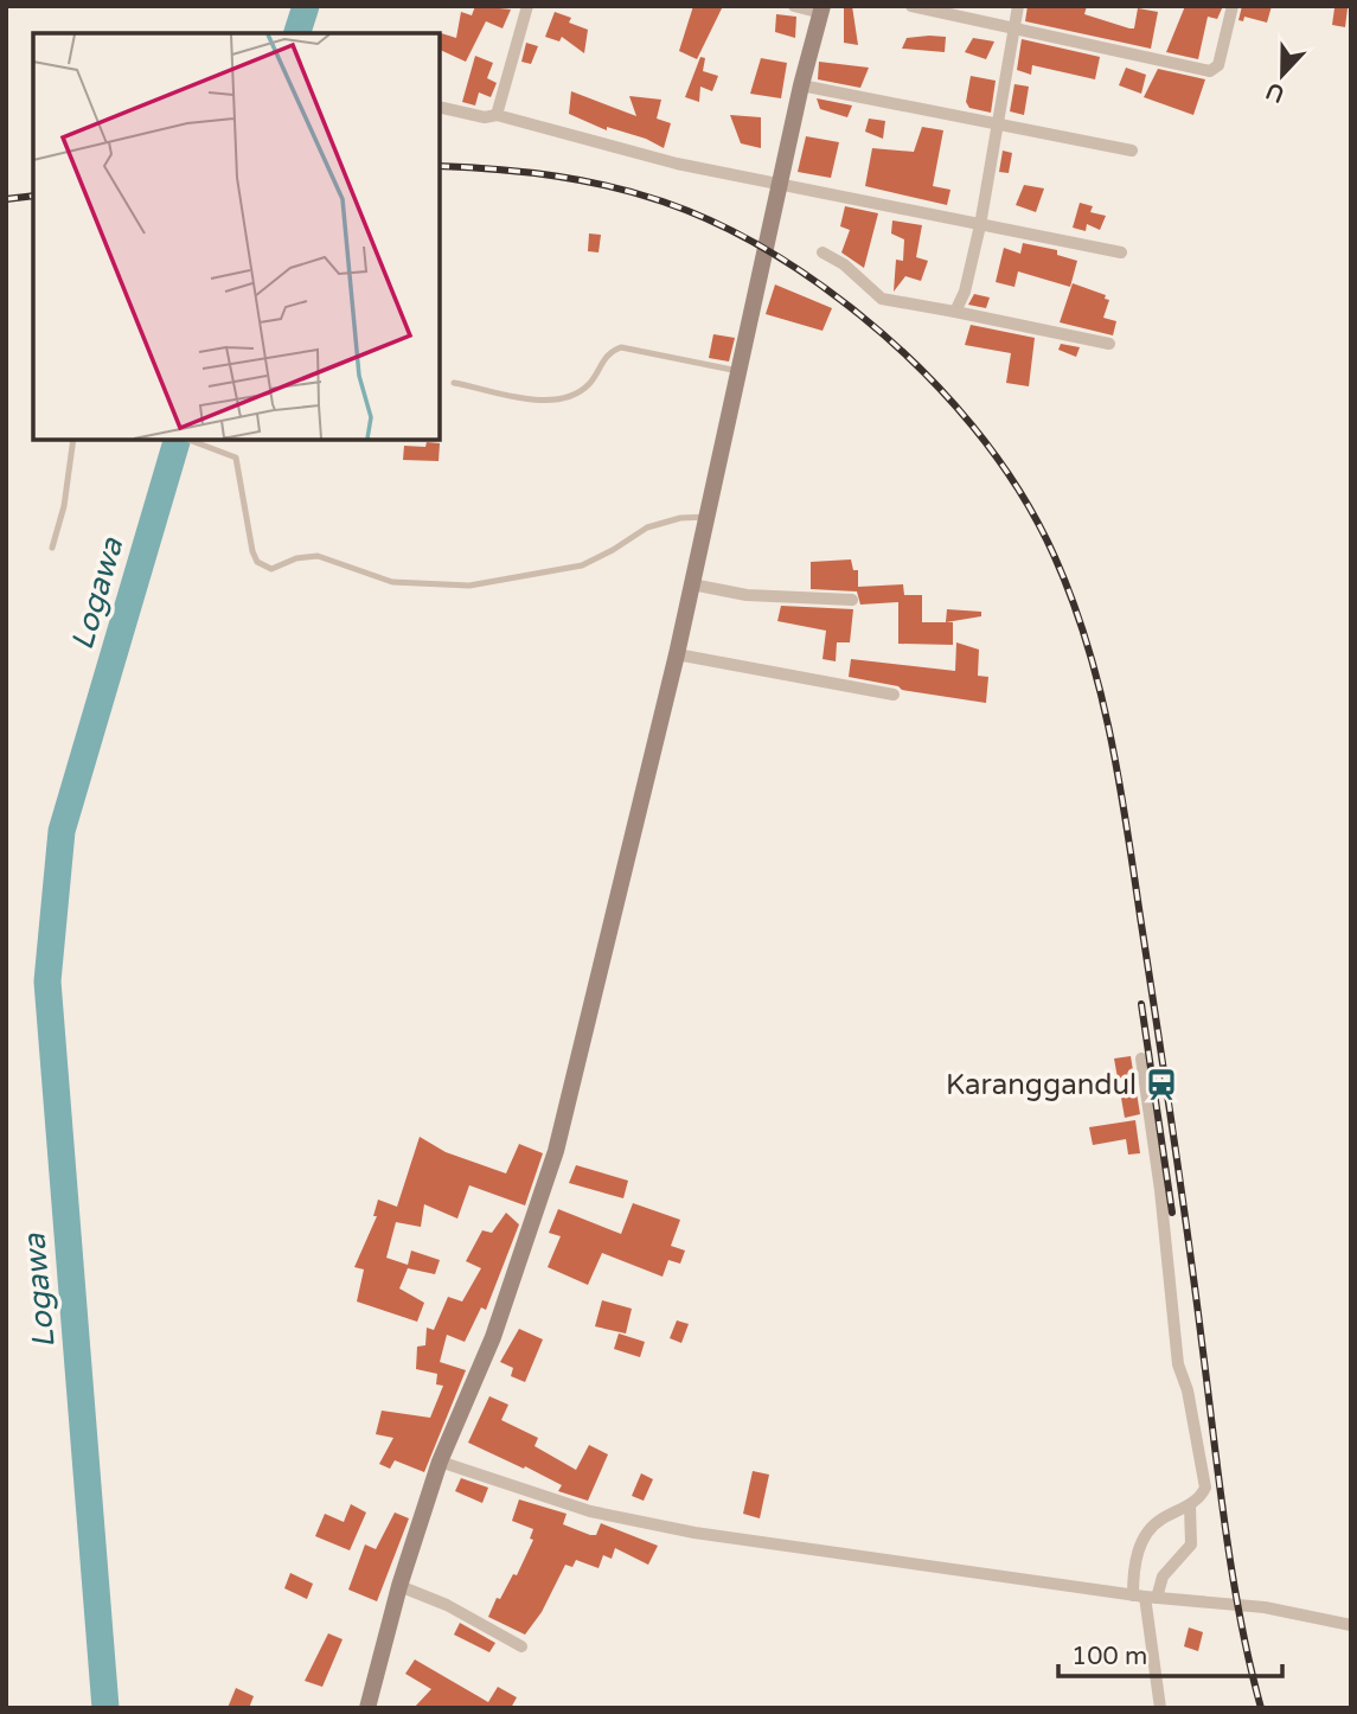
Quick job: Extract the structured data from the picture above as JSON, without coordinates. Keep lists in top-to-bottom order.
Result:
{
  "water": ["Logawa"],
  "places": {
    "station": ["Karanggandul"]
  },
  "scale_bar": "100 m",
  "north": "bottom"
}
